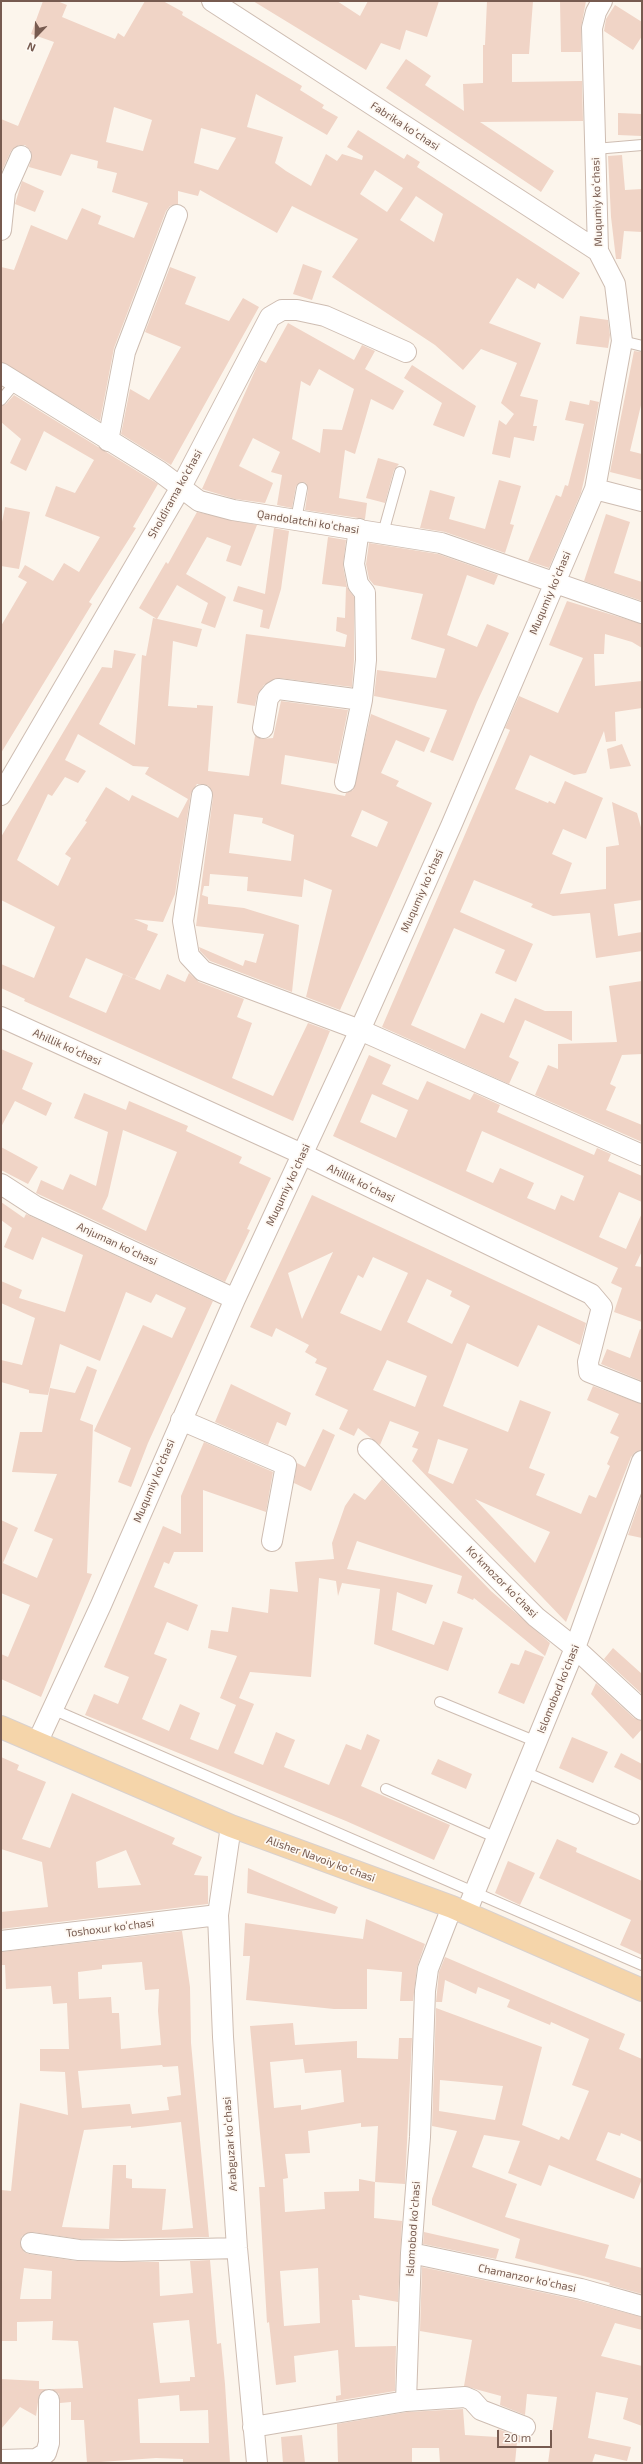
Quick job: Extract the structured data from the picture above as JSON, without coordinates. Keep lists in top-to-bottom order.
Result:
{
  "streets": {
    "main road": ["Alisher Navoiy koʻchasi"],
    "street": [
      "Fabrika koʻchasi",
      "Muqumiy koʻchasi",
      "Sholdirama ko‘chasi",
      "Qandolatchi koʻchasi",
      "Ahillik koʻchasi",
      "Anjuman koʻchasi",
      "Koʻkmozor koʻchasi",
      "Islomobod ko‘chasi",
      "Toshoxur koʻchasi",
      "Arabguzar koʻchasi",
      "Islomobod koʻchasi",
      "Chamanzor koʻchasi"
    ]
  },
  "crossings": [
    ["Fabrika koʻchasi", "Muqumiy koʻchasi"],
    ["Muqumiy koʻchasi", "Qandolatchi koʻchasi"],
    ["Muqumiy koʻchasi", "Ahillik koʻchasi"],
    ["Muqumiy koʻchasi", "Anjuman koʻchasi"],
    ["Muqumiy koʻchasi", "Alisher Navoiy koʻchasi"],
    ["Sholdirama ko‘chasi", "Qandolatchi koʻchasi"],
    ["Koʻkmozor koʻchasi", "Islomobod ko‘chasi"],
    ["Islomobod ko‘chasi", "Alisher Navoiy koʻchasi"],
    ["Islomobod ko‘chasi", "Islomobod koʻchasi"],
    ["Alisher Navoiy koʻchasi", "Arabguzar koʻchasi"],
    ["Alisher Navoiy koʻchasi", "Islomobod koʻchasi"],
    ["Toshoxur koʻchasi", "Arabguzar koʻchasi"],
    ["Islomobod koʻchasi", "Chamanzor koʻchasi"]
  ],
  "scale_bar": "20 m",
  "north": "bottom left"
}
